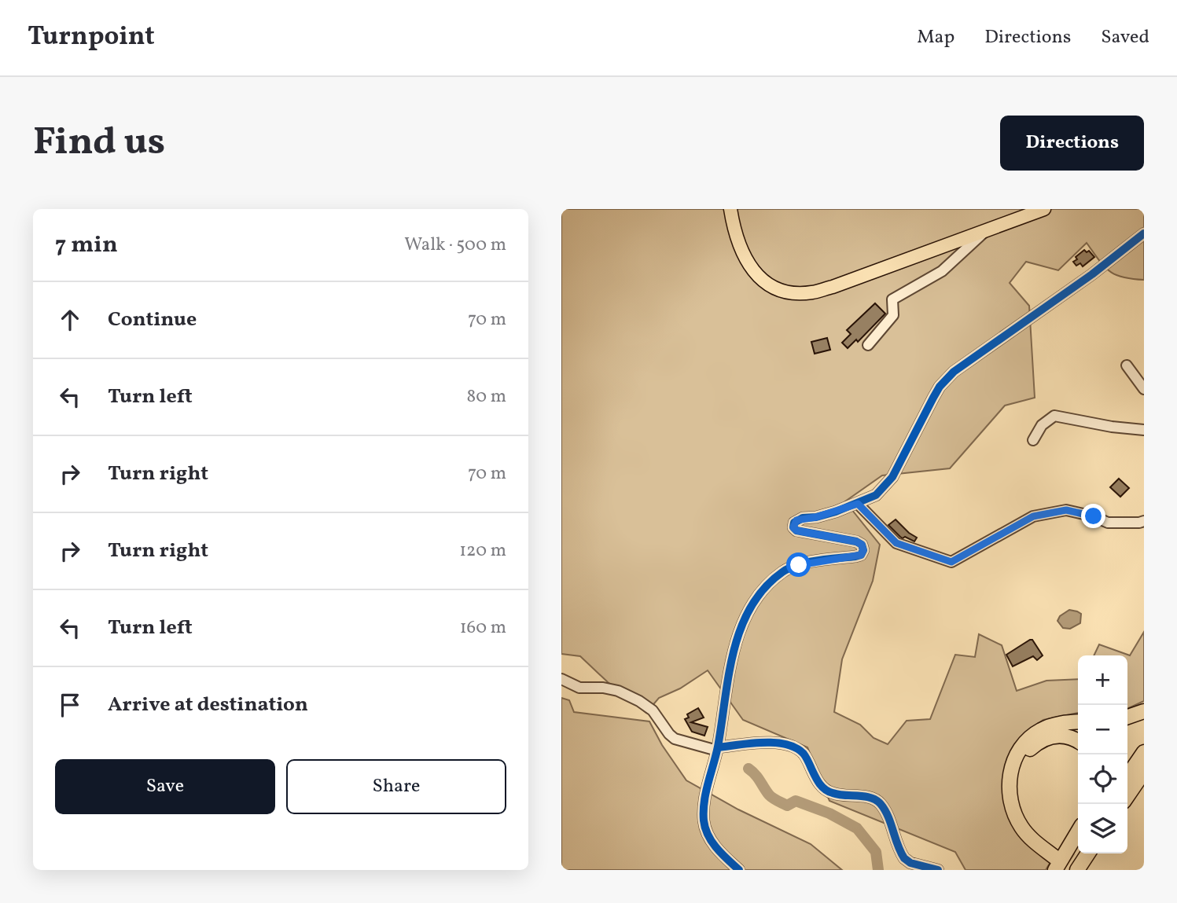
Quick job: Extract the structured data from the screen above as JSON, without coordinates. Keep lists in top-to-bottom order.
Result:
{
  "page": {
    "header": "Turnpoint",
    "nav": ["Map", "Directions", "Saved"],
    "buttons": [
      "Directions",
      ["Save", "Share"]
    ],
    "title": "Find us",
    "heading": ["7 min", "Walk · 500 m"],
    "list": [
      ["Continue", "70 m"],
      ["Turn left", "80 m"],
      ["Turn right", "70 m"],
      ["Turn right", "120 m"],
      ["Turn left", "160 m"],
      "Arrive at destination"
    ],
    "map_buttons": ["+", "−"]
  }
}
